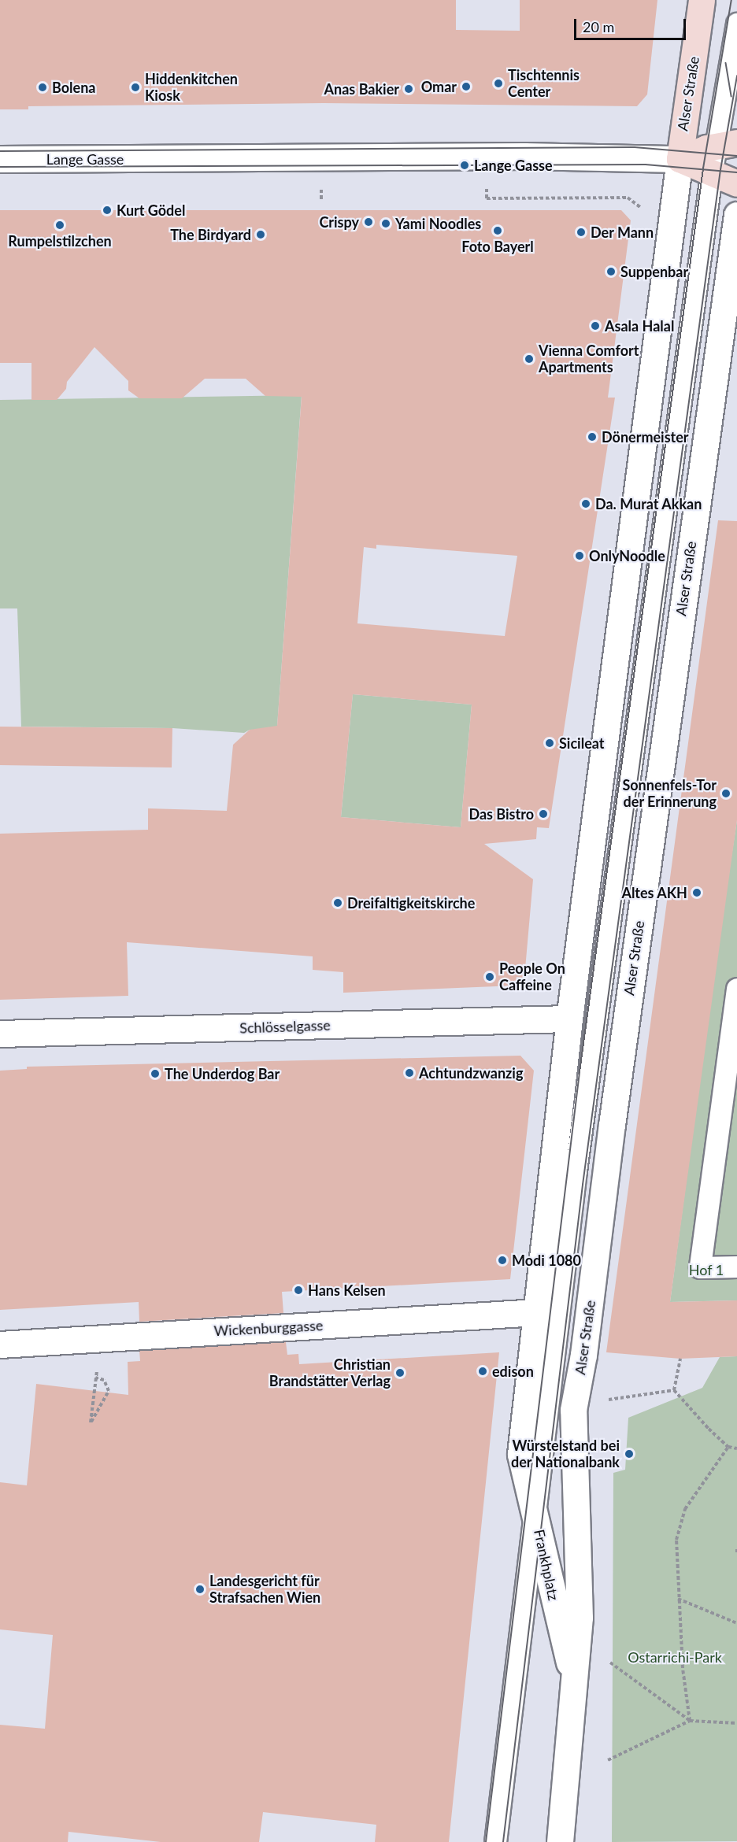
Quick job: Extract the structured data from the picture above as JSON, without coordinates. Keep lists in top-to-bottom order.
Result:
{
  "streets": {
    "main road": ["Alser Straße"],
    "street": [
      "Lange Gasse",
      "Schlösselgasse",
      "Wickenburggasse",
      "Frankhplatz"
    ]
  },
  "crossings": [
    ["Alser Straße", "Lange Gasse"],
    ["Alser Straße", "Schlösselgasse"],
    ["Alser Straße", "Wickenburggasse"],
    ["Alser Straße", "Frankhplatz"]
  ],
  "parks": ["Hof 1", "Ostarrichi-Park"],
  "places": [
    "Tischtennis Center",
    "Omar",
    "Bolena",
    "Hiddenkitchen Kiosk",
    "Anas Bakier",
    "Lange Gasse",
    "Kurt Gödel",
    "Crispy",
    "Yami Noodles",
    "Rumpelstilzchen",
    "Foto Bayerl",
    "Der Mann",
    "The Birdyard",
    "Suppenbar",
    "Asala Halal",
    "Vienna Comfort Apartments",
    "Dönermeister",
    "Da. Murat Akkan",
    "OnlyNoodle",
    "Sicileat",
    "Sonnenfels-Tor der Erinnerung",
    "Das Bistro",
    "Altes AKH",
    "Dreifaltigkeitskirche",
    "People On Caffeine",
    "Achtundzwanzig",
    "The Underdog Bar",
    "Modi 1080",
    "Hans Kelsen",
    "edison",
    "Christian Brandstätter Verlag",
    "Würstelstand bei der Nationalbank",
    "Landesgericht für Strafsachen Wien"
  ],
  "scale_bar": "20 m"
}
